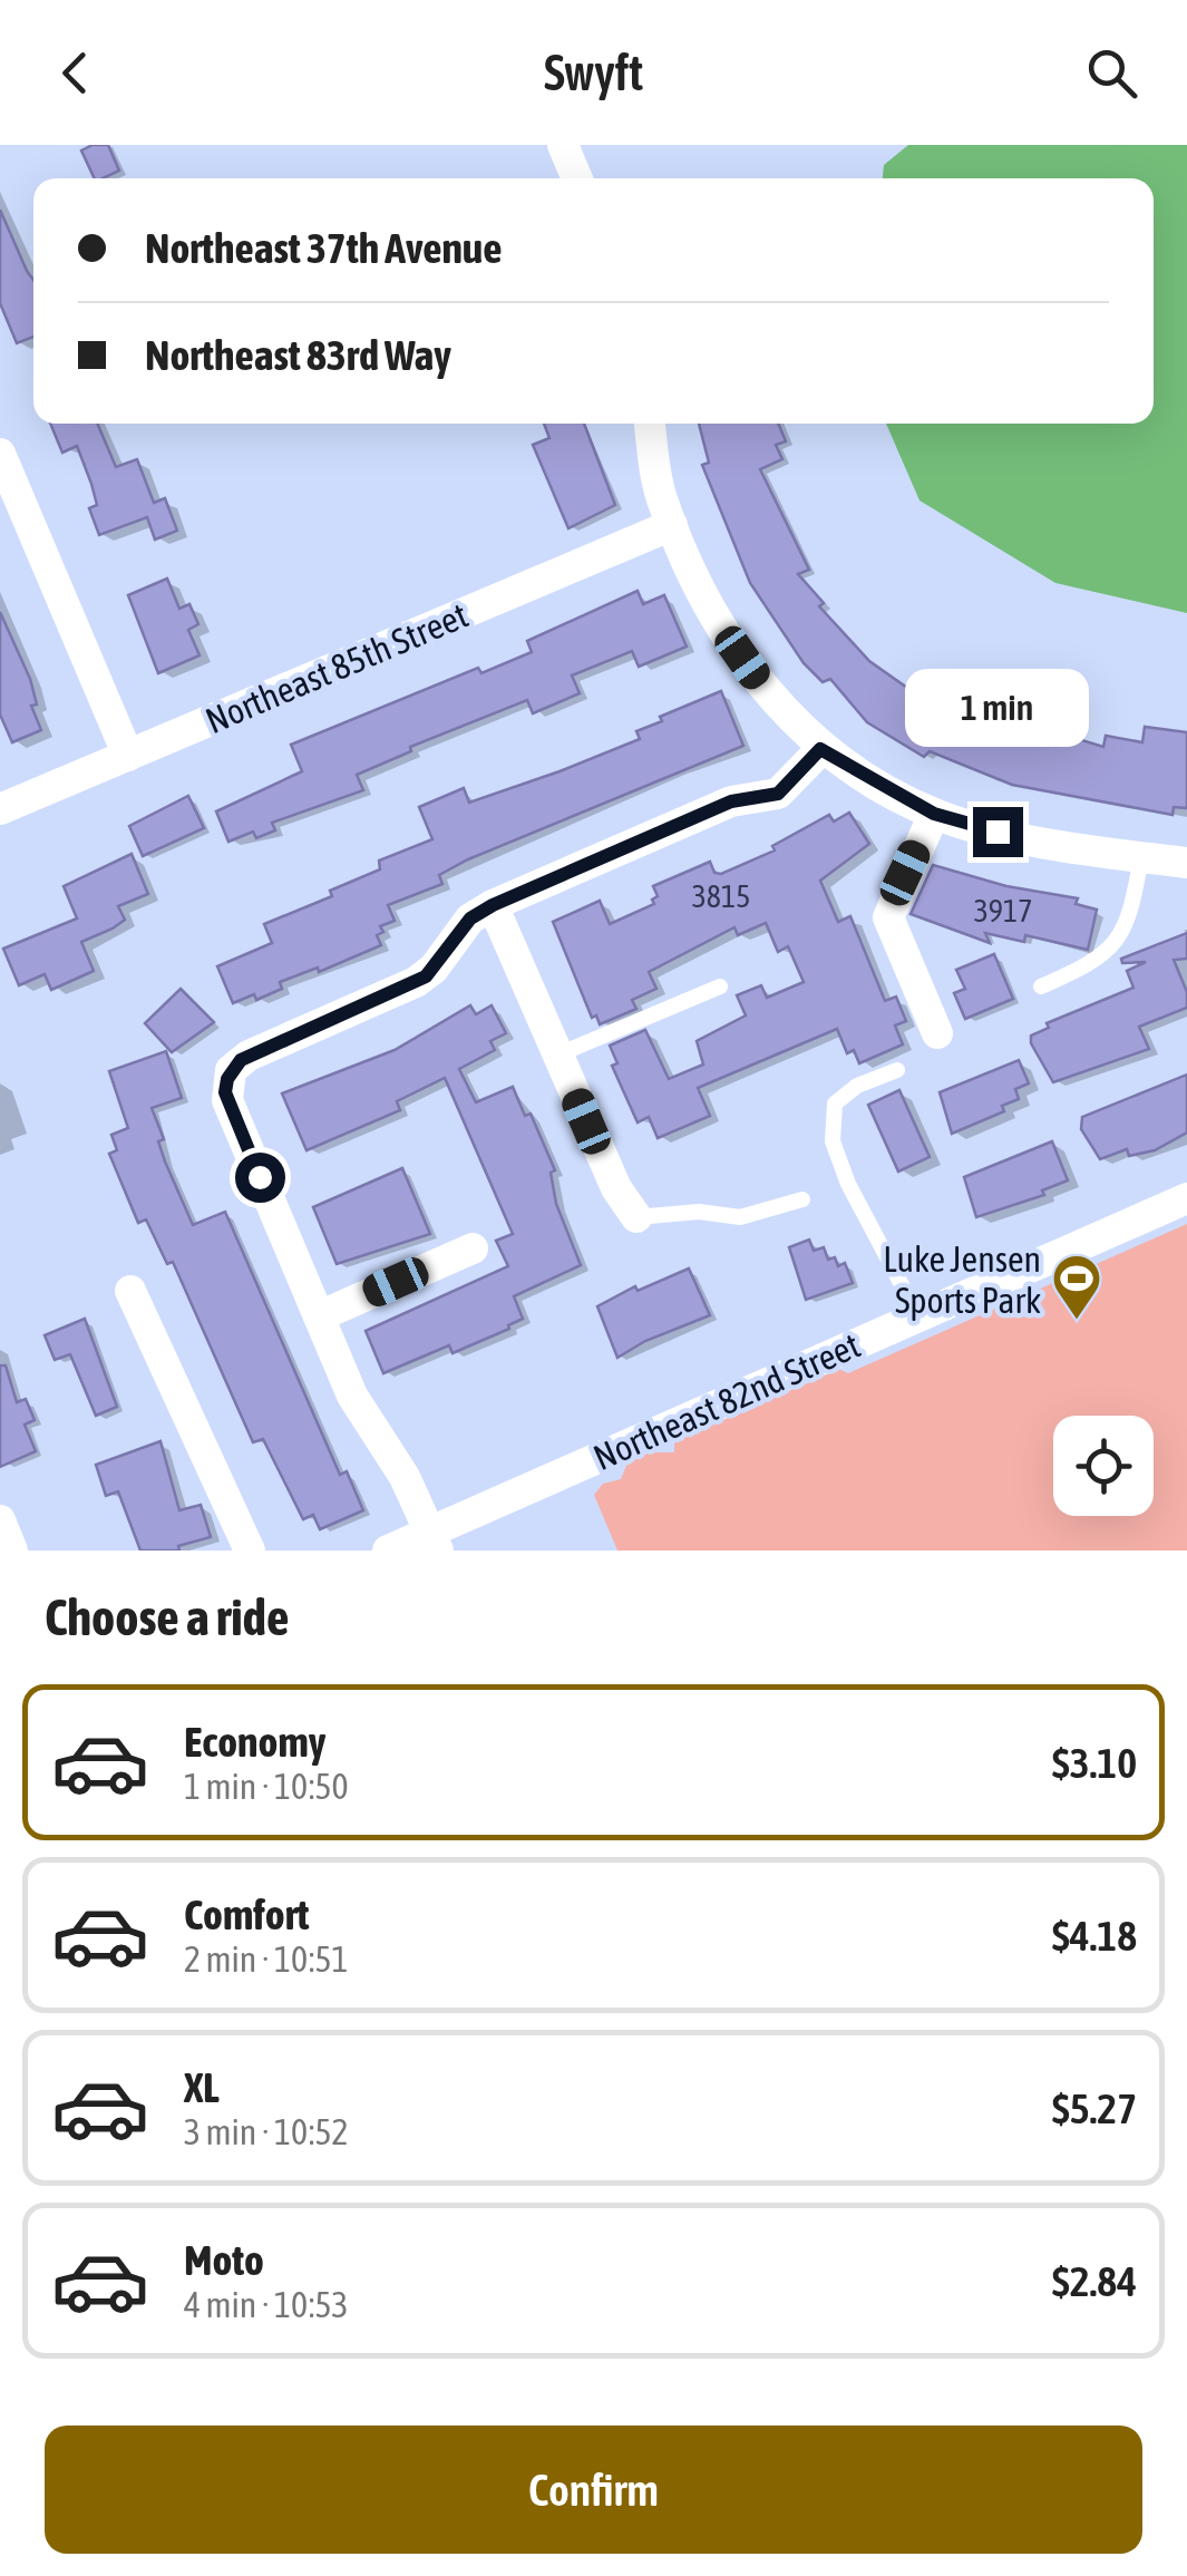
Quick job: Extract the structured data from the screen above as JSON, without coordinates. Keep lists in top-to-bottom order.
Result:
{
  "streets": {
    "street": ["Northeast 85th Street", "Northeast 82nd Street"]
  },
  "places": {
    "sports": ["Luke Jensen Sports Park"]
  },
  "house_numbers": ["3815", "3917"],
  "page": {
    "header": "Swyft",
    "banner": ["Northeast 37th Avenue", "Northeast 83rd Way"],
    "bubble": "1 min",
    "heading": "Choose a ride",
    "list": [
      {
        "name": "Economy",
        "note": "1 min · 10:50",
        "value": "$3.10"
      },
      {
        "name": "Comfort",
        "note": "2 min · 10:51",
        "value": "$4.18"
      },
      {
        "name": "XL",
        "note": "3 min · 10:52",
        "value": "$5.27"
      },
      {
        "name": "Moto",
        "note": "4 min · 10:53",
        "value": "$2.84"
      }
    ],
    "buttons": "Confirm"
  }
}
